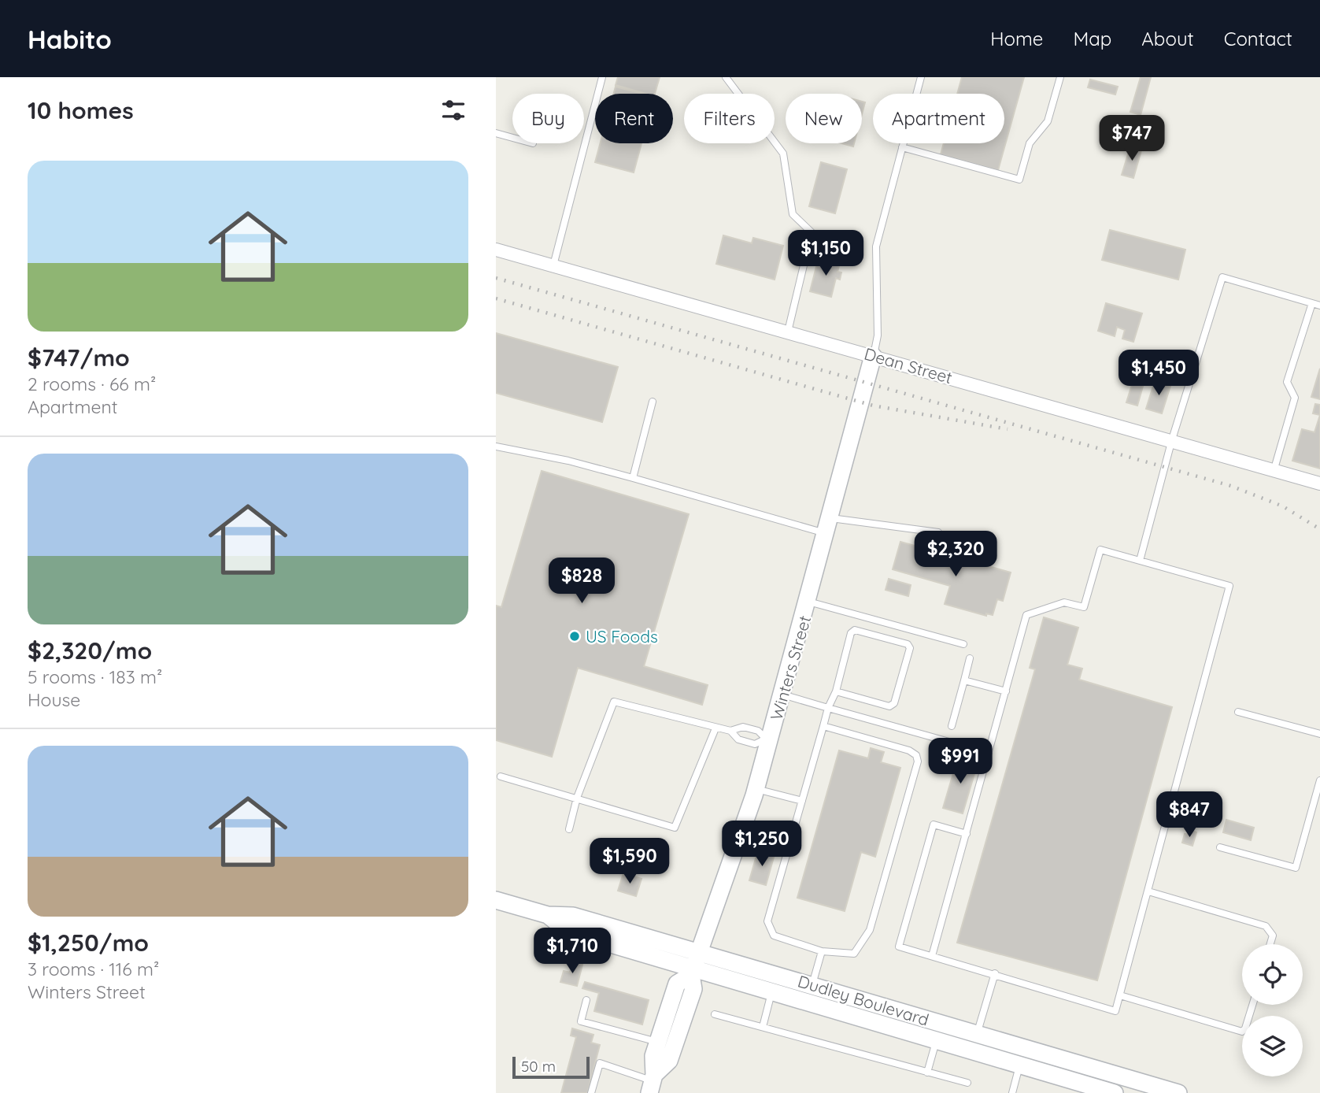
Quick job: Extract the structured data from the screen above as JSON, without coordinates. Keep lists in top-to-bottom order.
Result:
{
  "streets": {
    "main road": ["Winters Street", "Dudley Boulevard"],
    "street": ["Dean Street"]
  },
  "crossings": [
    ["Dean Street", "Winters Street"],
    ["Winters Street", "Dudley Boulevard"]
  ],
  "places": ["US Foods"],
  "scale_bar": "50 m",
  "page": {
    "header": "Habito",
    "nav": [
      "Home",
      "Map",
      "About",
      "Contact"
    ],
    "heading": "10 homes",
    "chip": [
      "Buy",
      "Rent",
      "Filters",
      "New",
      "Apartment"
    ],
    "price": [
      "$747",
      "$1,150",
      "$1,450",
      "$2,320",
      "$828",
      "$991",
      "$847",
      "$1,250",
      "$1,590",
      "$1,710"
    ],
    "list": [
      {
        "name": "$747/mo",
        "note": "2 rooms · 66 m² · Apartment"
      },
      {
        "name": "$2,320/mo",
        "note": "5 rooms · 183 m² · House"
      },
      {
        "name": "$1,250/mo",
        "note": "3 rooms · 116 m² · Winters Street"
      }
    ],
    "scale": "50 m"
  }
}
